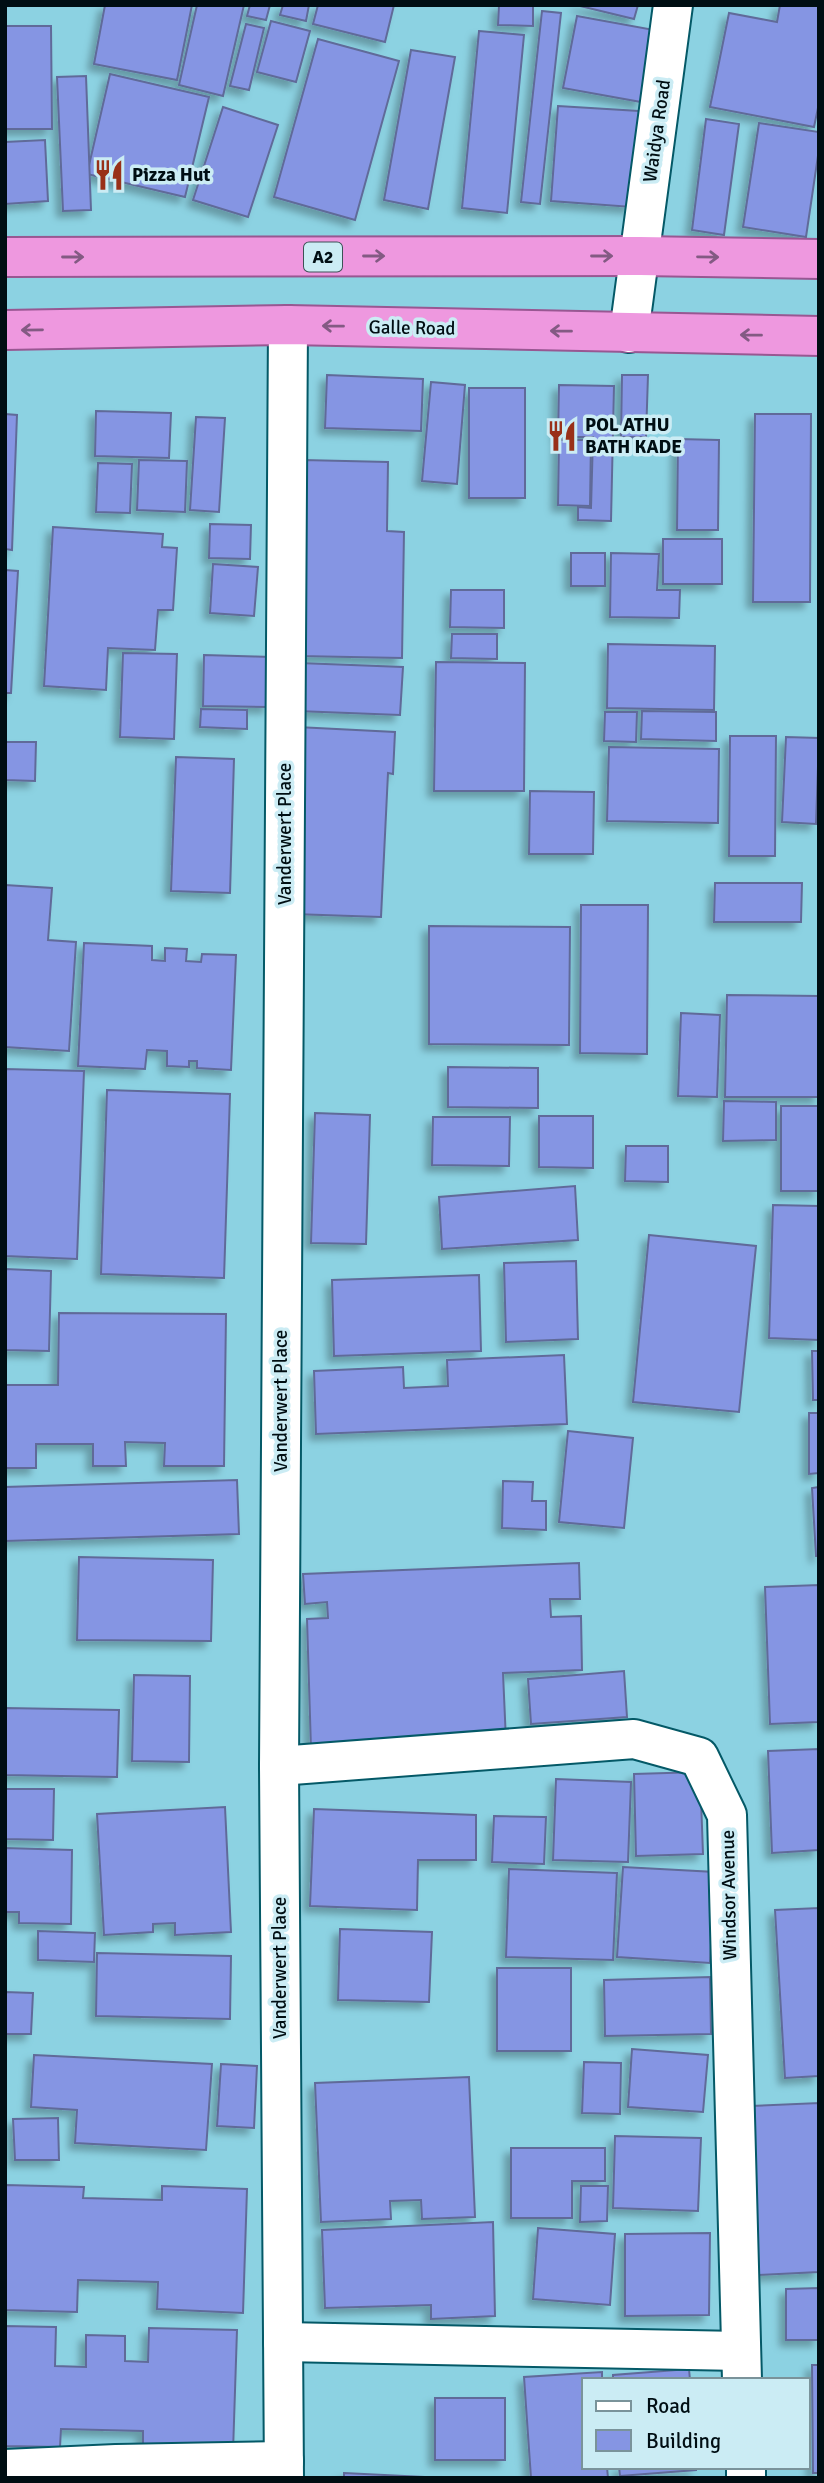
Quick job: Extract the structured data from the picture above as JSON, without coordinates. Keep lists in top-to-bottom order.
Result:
{
  "streets": {
    "highway": ["A2", "Galle Road"],
    "street": ["Waidya Road", "Vanderwert Place", "Windsor Avenue"]
  },
  "crossings": [
    ["Waidya Road", "A2"],
    ["Waidya Road", "Galle Road"],
    ["Galle Road", "Vanderwert Place"],
    ["Vanderwert Place", "Windsor Avenue"]
  ],
  "places": {
    "restaurant": ["Pizza Hut", "POL ATHU BATH KADE"]
  },
  "legend": ["Road", "Building"]
}
